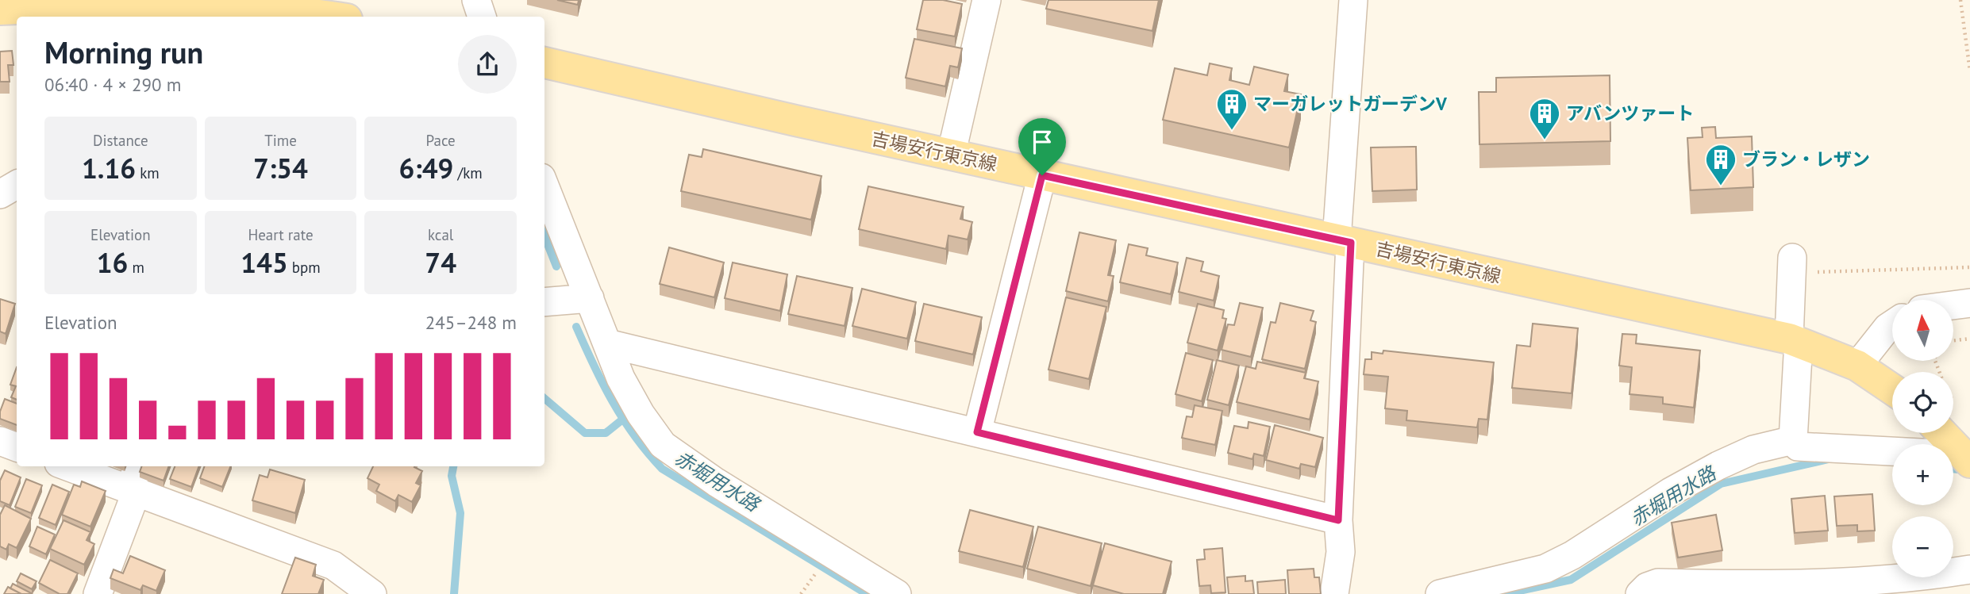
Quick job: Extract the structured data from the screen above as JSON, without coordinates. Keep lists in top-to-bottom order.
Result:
{
  "streets": {
    "main road": ["吉場安行東京線"]
  },
  "water": ["赤堀用水路"],
  "places": {
    "building": ["マーガレットガーデンV", "アバンツァート", "ブラン・レザン"]
  },
  "north": "top",
  "page": {
    "heading": ["Morning run", "06:40 · 4 × 290 m"],
    "stats": [
      ["Distance", "1.16 km"],
      ["Time", "7:54"],
      ["Pace", "6:49 /km"],
      ["Elevation", "16 m"],
      ["Heart rate", "145 bpm"],
      ["kcal", "74"]
    ],
    "map_buttons": ["+", "−"],
    "chart": ["Elevation", "245–248 m"]
  }
}
